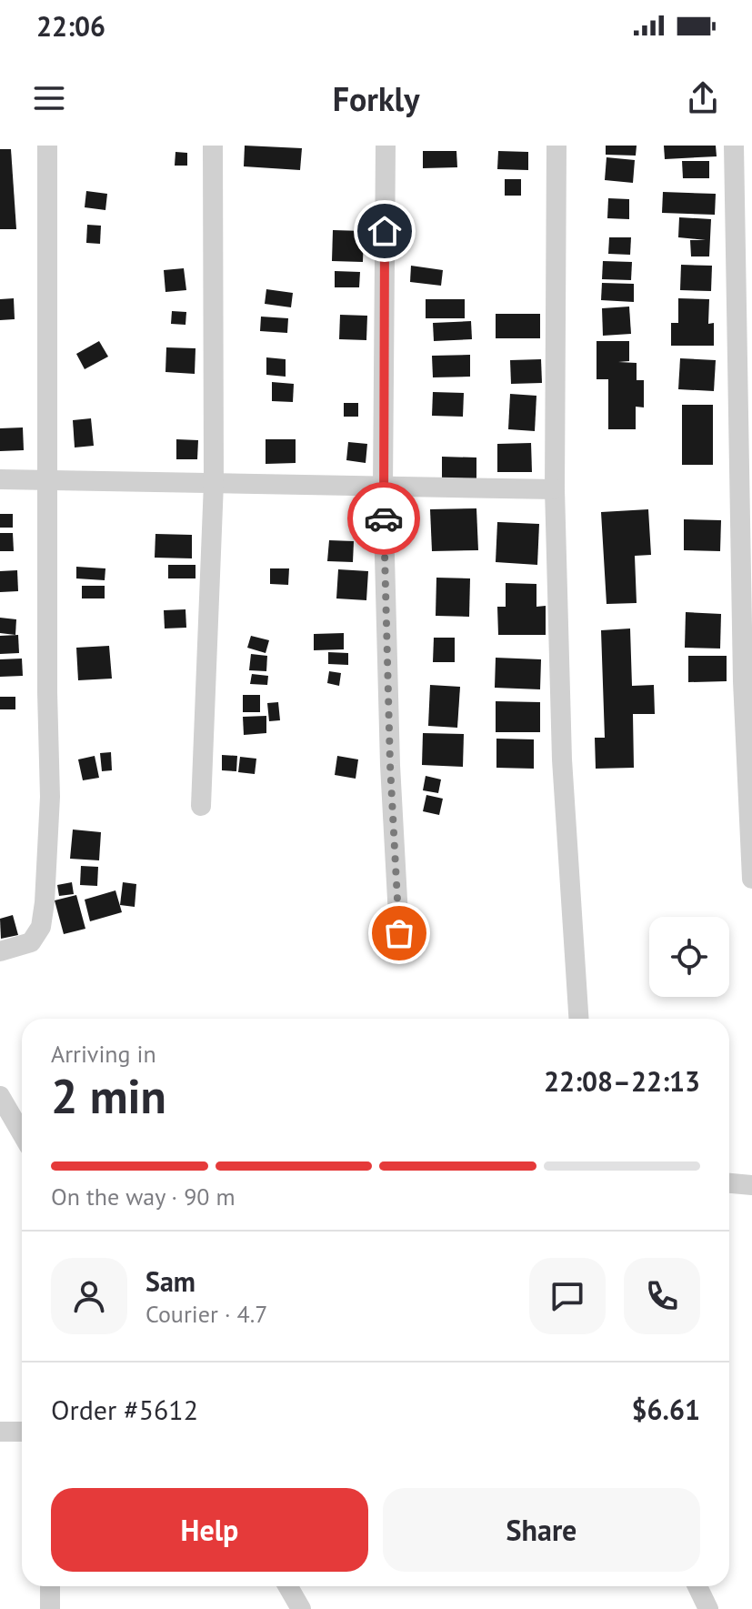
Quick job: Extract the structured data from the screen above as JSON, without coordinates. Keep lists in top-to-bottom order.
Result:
{
  "page": {
    "status": "22:06",
    "header": "Forkly",
    "heading": ["2 min", "Arriving in", "22:08–22:13"],
    "panel": [
      "Sam",
      "Courier · 4.7",
      "Order #5612",
      "$6.61"
    ],
    "bar": "On the way · 90 m",
    "buttons": ["Help", "Share"]
  }
}
